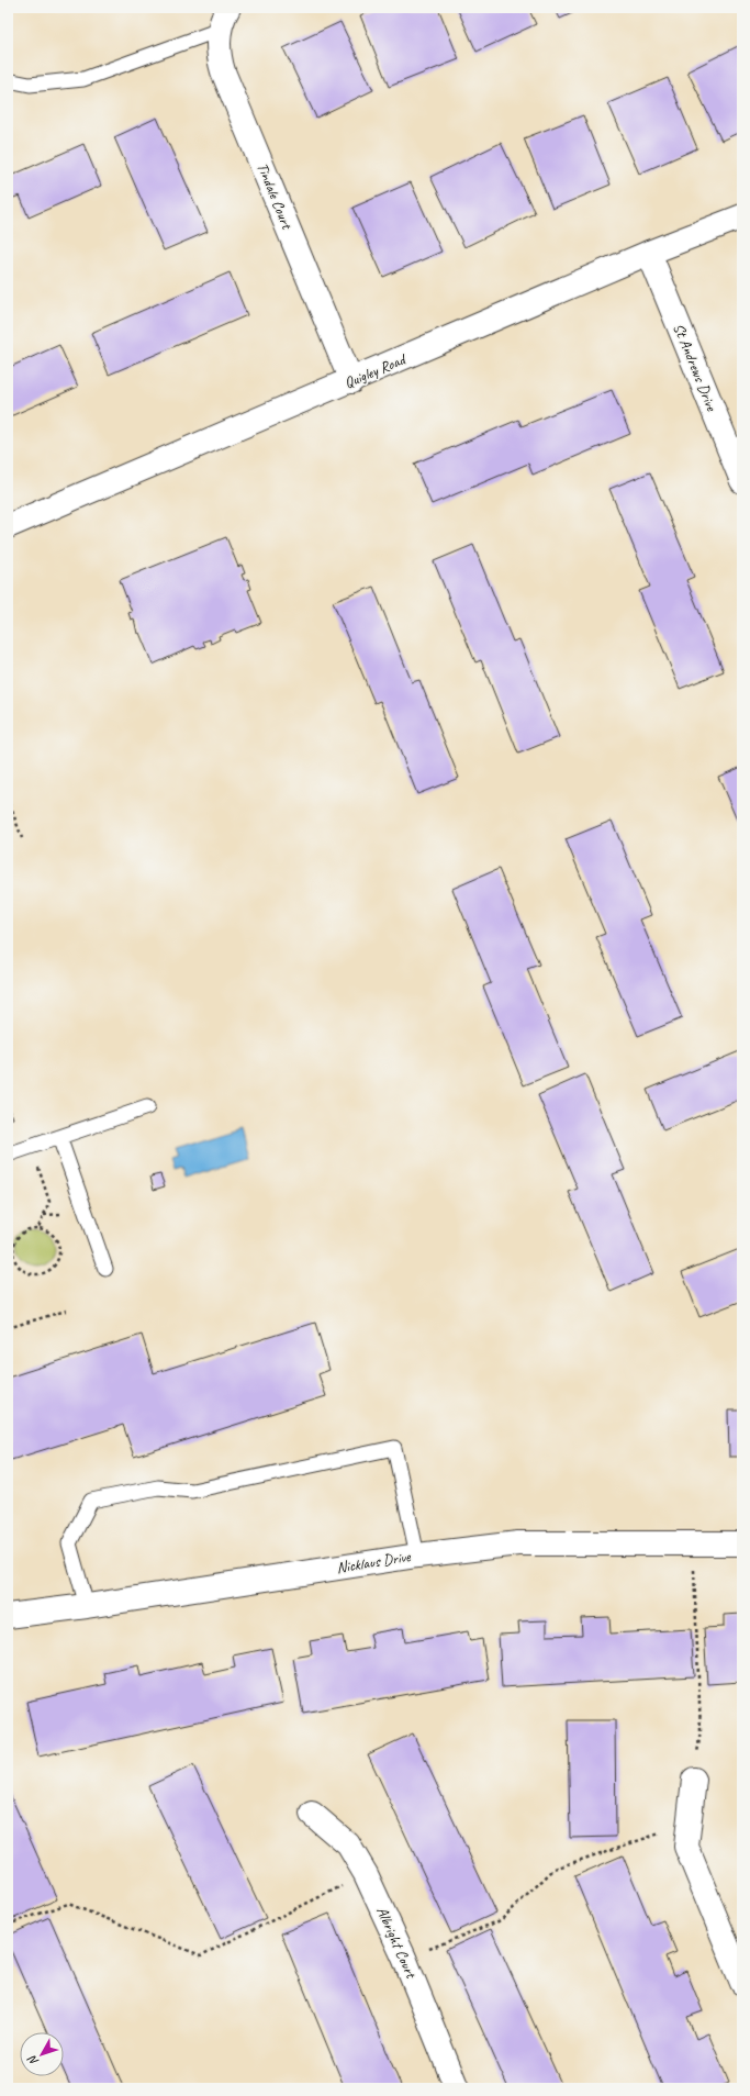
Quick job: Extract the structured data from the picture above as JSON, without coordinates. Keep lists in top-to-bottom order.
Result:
{
  "streets": {
    "street": [
      "Tindale Court",
      "St Andrews Drive",
      "Quigley Road",
      "Nicklaus Drive",
      "Albright Court"
    ]
  },
  "crossings": [
    ["Tindale Court", "Quigley Road"],
    ["St Andrews Drive", "Quigley Road"]
  ],
  "north": "bottom left"
}
